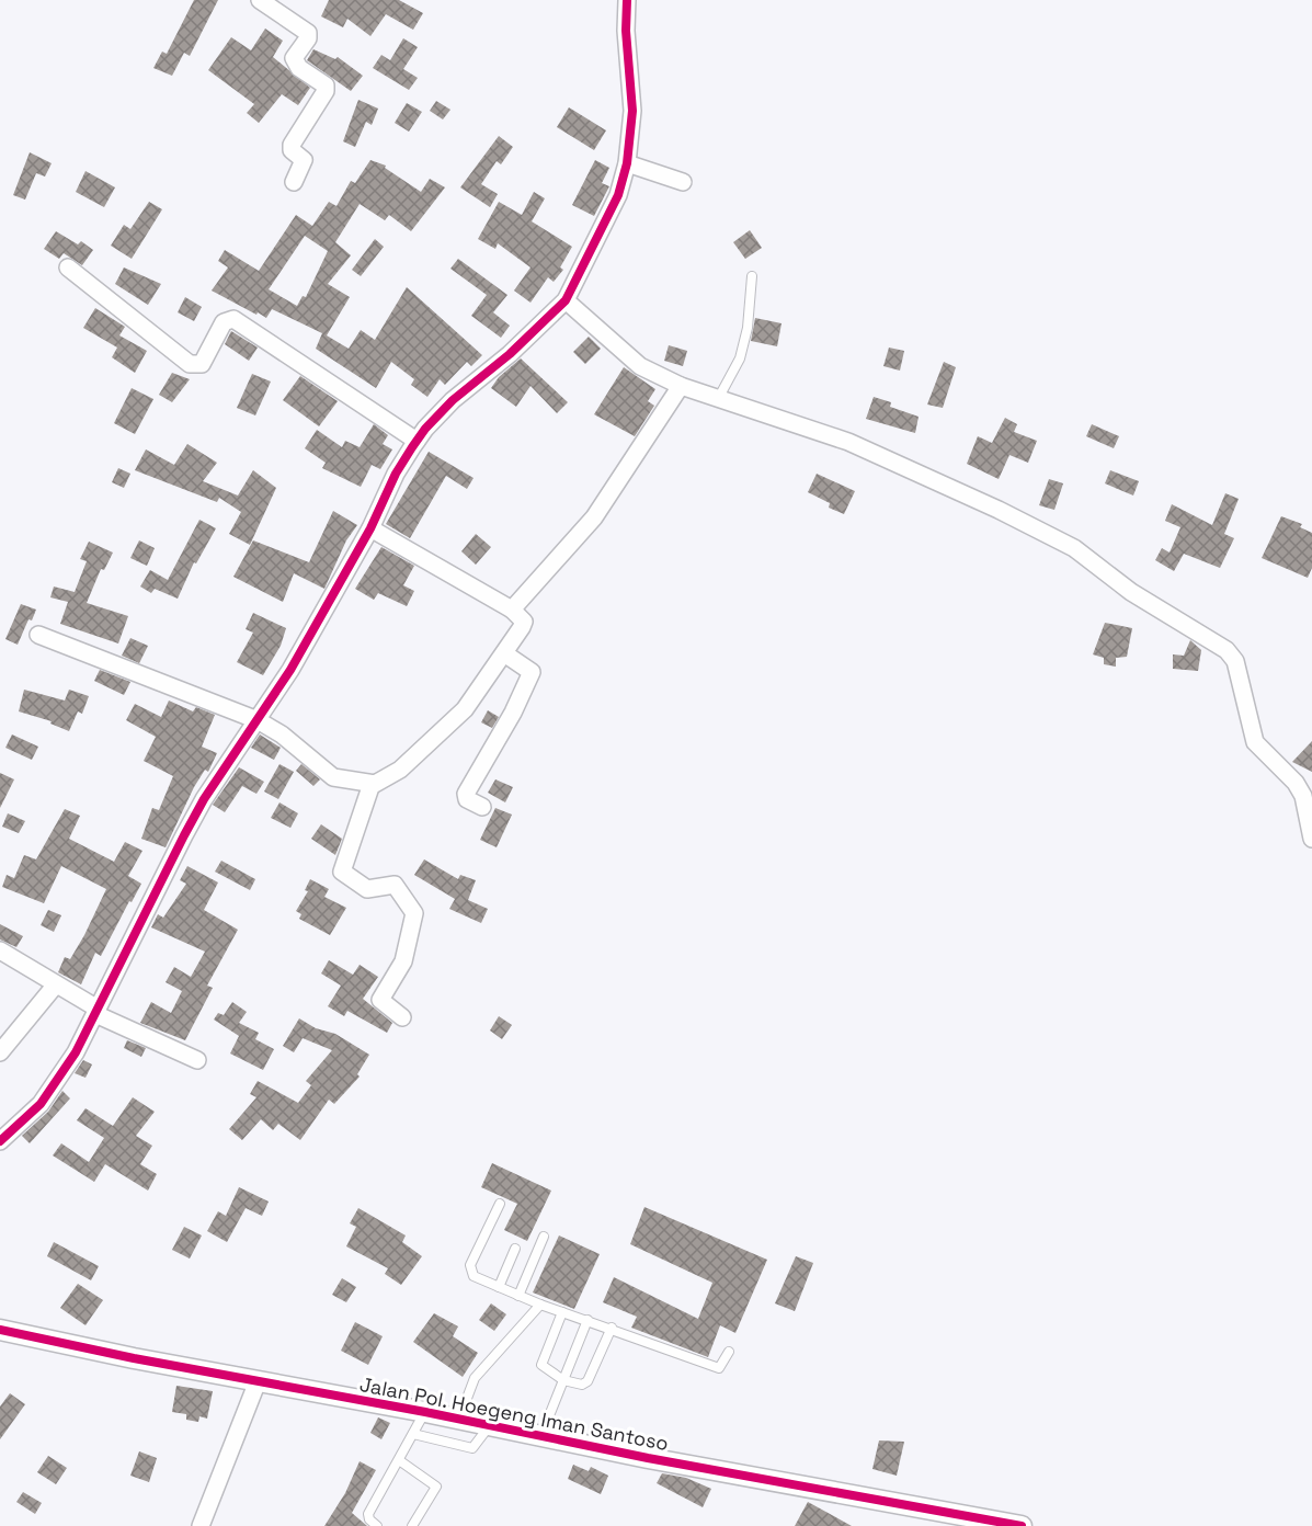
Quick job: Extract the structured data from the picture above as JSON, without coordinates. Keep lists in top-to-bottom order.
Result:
{
  "streets": {
    "street": ["Jalan Pol. Hoegeng Iman Santoso"]
  }
}
